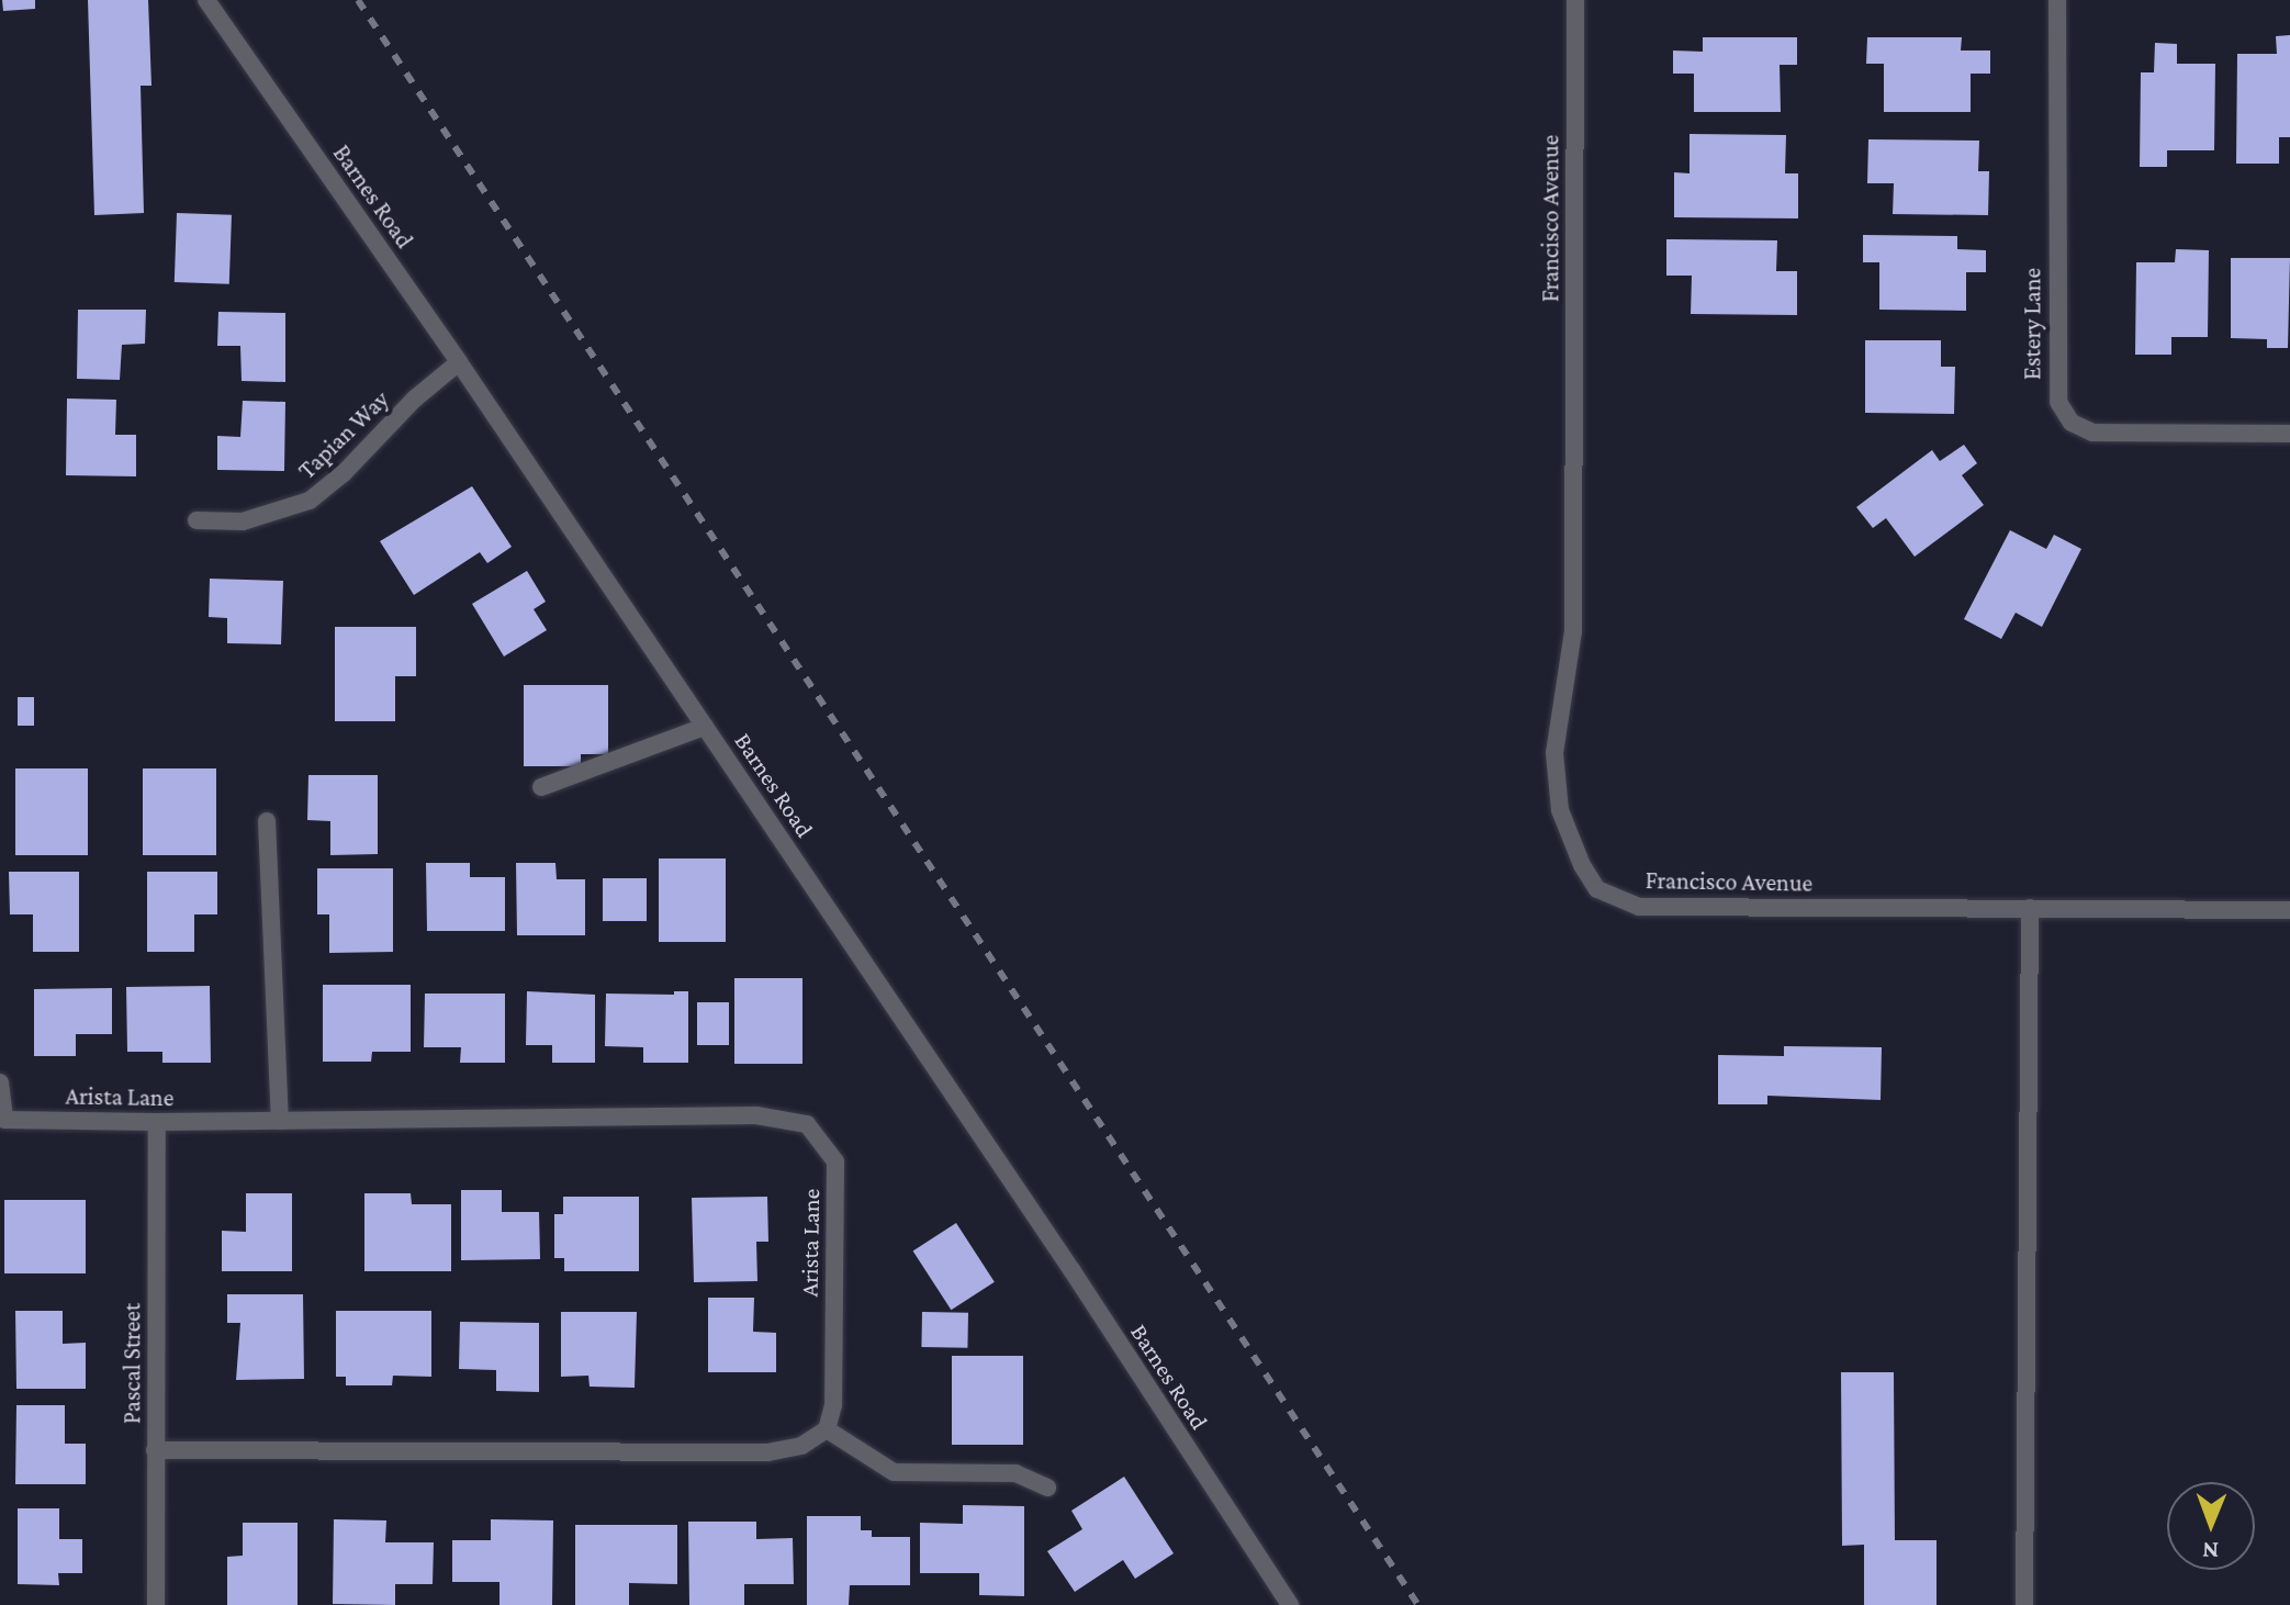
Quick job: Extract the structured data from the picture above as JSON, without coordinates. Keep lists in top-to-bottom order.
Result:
{
  "streets": {
    "street": [
      "Barnes Road",
      "Francisco Avenue",
      "Estery Lane",
      "Tapian Way",
      "Arista Lane",
      "Pascal Street"
    ]
  },
  "crossings": [
    ["Barnes Road", "Tapian Way"],
    ["Arista Lane", "Pascal Street"]
  ],
  "north": "bottom"
}
